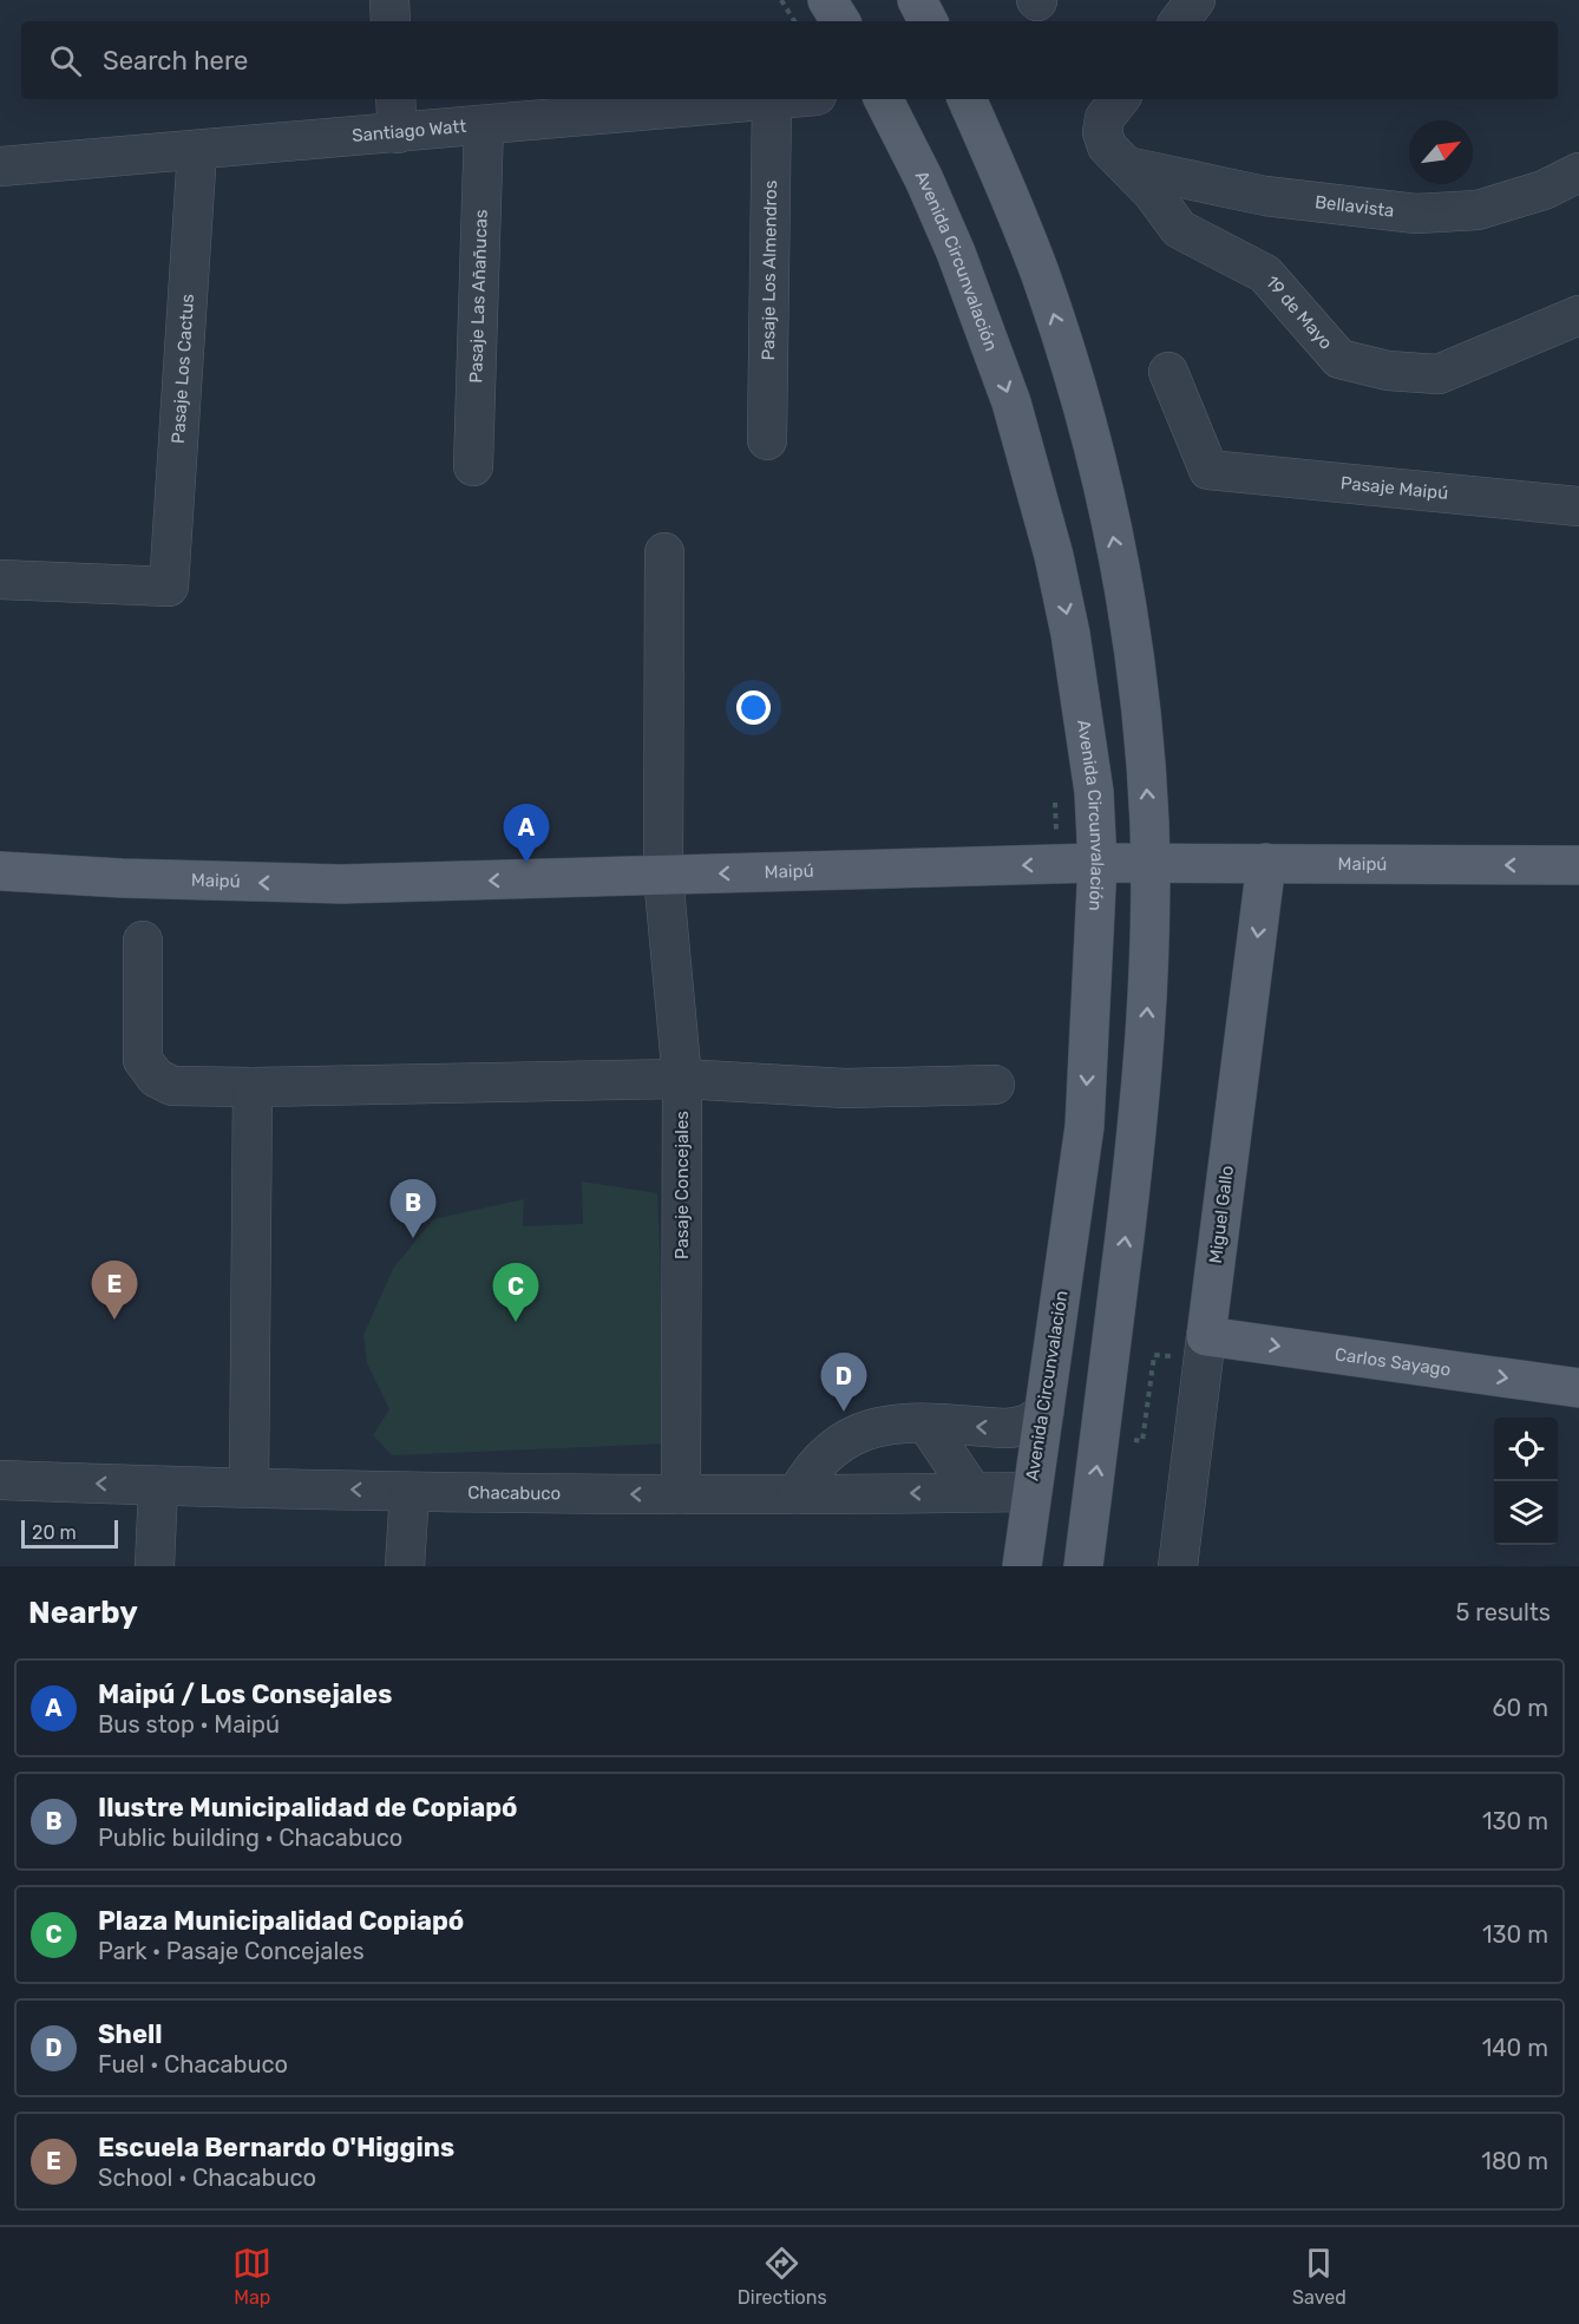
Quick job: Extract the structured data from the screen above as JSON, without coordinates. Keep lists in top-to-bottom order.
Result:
{
  "streets": {
    "main road": [
      "Avenida Circunvalación",
      "Maipú",
      "Miguel Gallo",
      "Carlos Sayago"
    ],
    "street": [
      "Santiago Watt",
      "Bellavista",
      "Pasaje Los Almendros",
      "Pasaje Las Añañucas",
      "19 de Mayo",
      "Pasaje Los Cactus",
      "Pasaje Maipú",
      "Pasaje Concejales",
      "Chacabuco"
    ]
  },
  "crossings": [
    ["Santiago Watt", "Pasaje Los Almendros"],
    ["Santiago Watt", "Pasaje Las Añañucas"],
    ["Santiago Watt", "Pasaje Los Cactus"],
    ["Bellavista", "19 de Mayo"],
    ["Avenida Circunvalación", "Maipú"],
    ["Avenida Circunvalación", "Chacabuco"],
    ["Maipú", "Pasaje Concejales"],
    ["Maipú", "Miguel Gallo"],
    ["Pasaje Concejales", "Chacabuco"],
    ["Miguel Gallo", "Carlos Sayago"]
  ],
  "one_way": ["Maipú", "Carlos Sayago", "Chacabuco"],
  "scale_bar": "20 m",
  "north": "top right",
  "page": {
    "search": "Search here",
    "pins": [
      "A",
      "B",
      "E",
      "C",
      "D"
    ],
    "scale": "20 m",
    "heading": ["Nearby", "5 results"],
    "list": [
      {
        "mark": "A",
        "name": "Maipú / Los Consejales",
        "note": "Bus stop · Maipú",
        "value": "60 m"
      },
      {
        "mark": "B",
        "name": "Ilustre Municipalidad de Copiapó",
        "note": "Public building · Chacabuco",
        "value": "130 m"
      },
      {
        "mark": "C",
        "name": "Plaza Municipalidad Copiapó",
        "note": "Park · Pasaje Concejales",
        "value": "130 m"
      },
      {
        "mark": "D",
        "name": "Shell",
        "note": "Fuel · Chacabuco",
        "value": "140 m"
      },
      {
        "mark": "E",
        "name": "Escuela Bernardo O'Higgins",
        "note": "School · Chacabuco",
        "value": "180 m"
      }
    ],
    "nav": ["Map", "Directions", "Saved"]
  }
}
